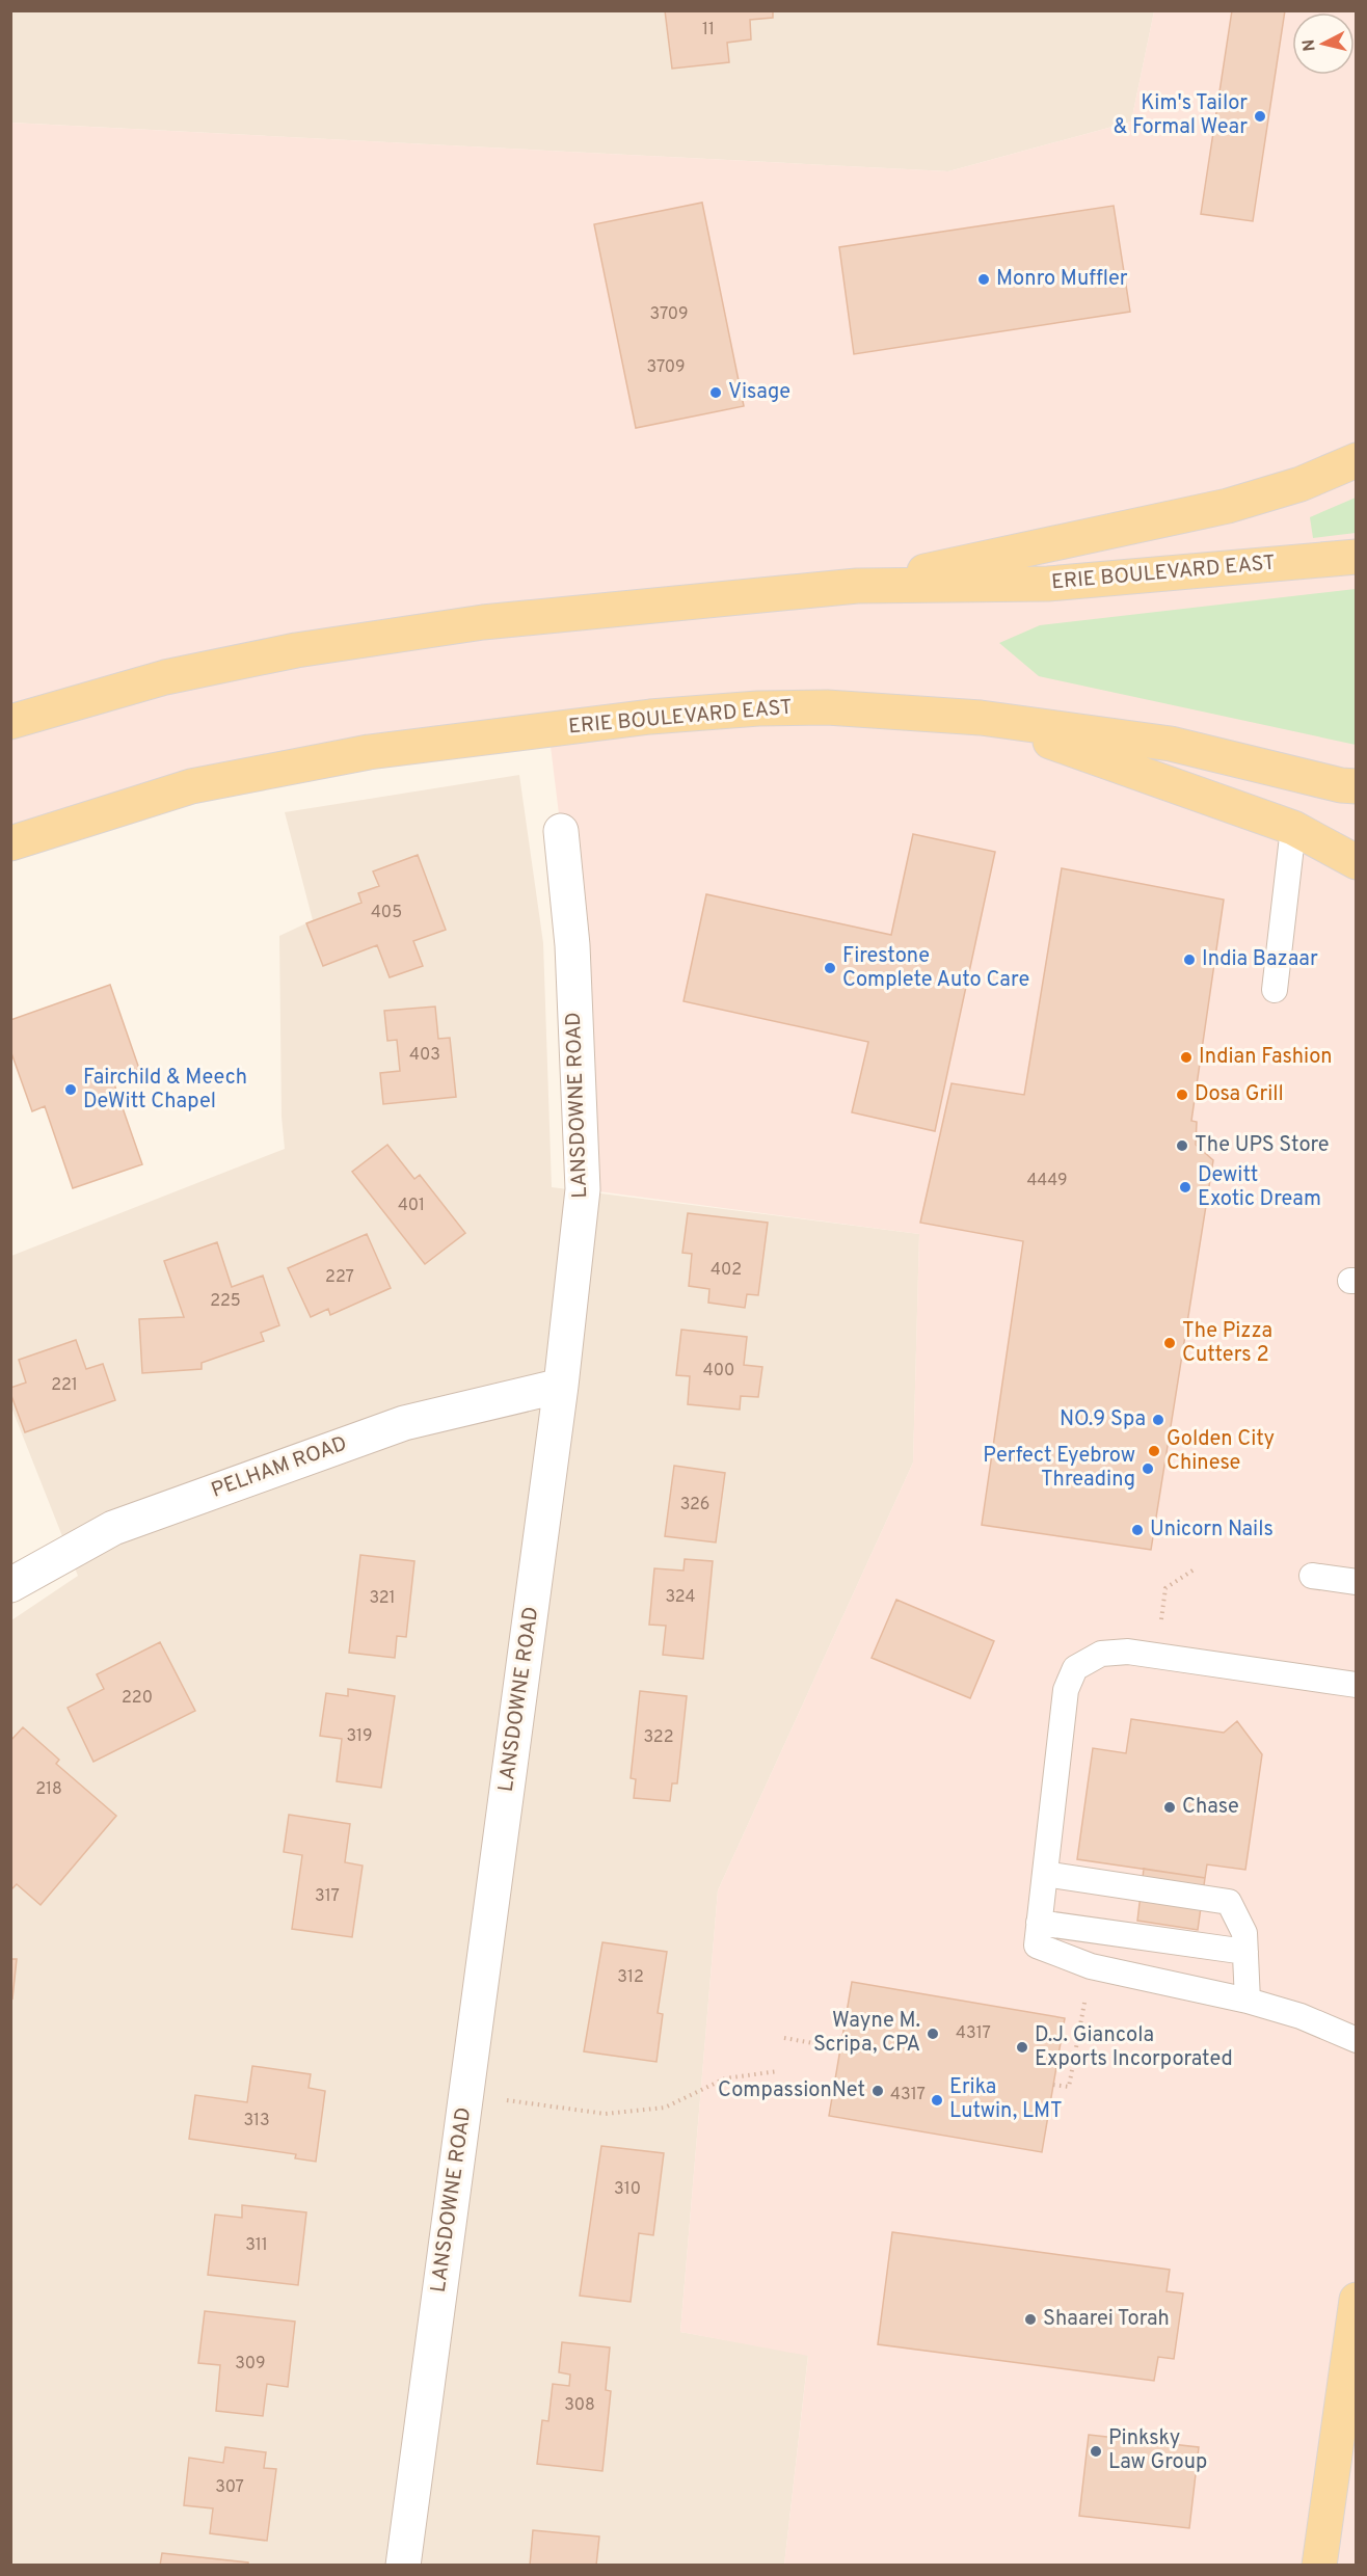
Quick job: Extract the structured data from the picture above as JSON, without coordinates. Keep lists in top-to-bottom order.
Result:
{
  "streets": {
    "main road": ["ERIE BOULEVARD EAST"],
    "street": ["LANSDOWNE ROAD", "PELHAM ROAD"]
  },
  "crossings": [
    ["LANSDOWNE ROAD", "PELHAM ROAD"]
  ],
  "places": [
    "Kim's Tailor & Formal Wear",
    "Monro Muffler",
    "Visage",
    "India Bazaar",
    "Firestone Complete Auto Care",
    "Indian Fashion",
    "Fairchild & Meech DeWitt Chapel",
    "Dosa Grill",
    "The UPS Store",
    "Dewitt Exotic Dream",
    "The Pizza Cutters 2",
    "NO.9 Spa",
    "Golden City Chinese",
    "Perfect Eyebrow Threading",
    "Unicorn Nails",
    "Chase",
    "Wayne M. Scripa, CPA",
    "D.J. Giancola Exports Incorporated",
    "CompassionNet",
    "Erika Lutwin, LMT",
    "Shaarei Torah",
    "Pinksky Law Group"
  ],
  "house_numbers": [
    "11",
    "3709",
    "3709",
    "405",
    "403",
    "4449",
    "401",
    "402",
    "227",
    "225",
    "400",
    "221",
    "326",
    "324",
    "321",
    "220",
    "319",
    "322",
    "218",
    "317",
    "312",
    "4317",
    "4317",
    "313",
    "310",
    "311",
    "309",
    "308",
    "307"
  ],
  "north": "left"
}
